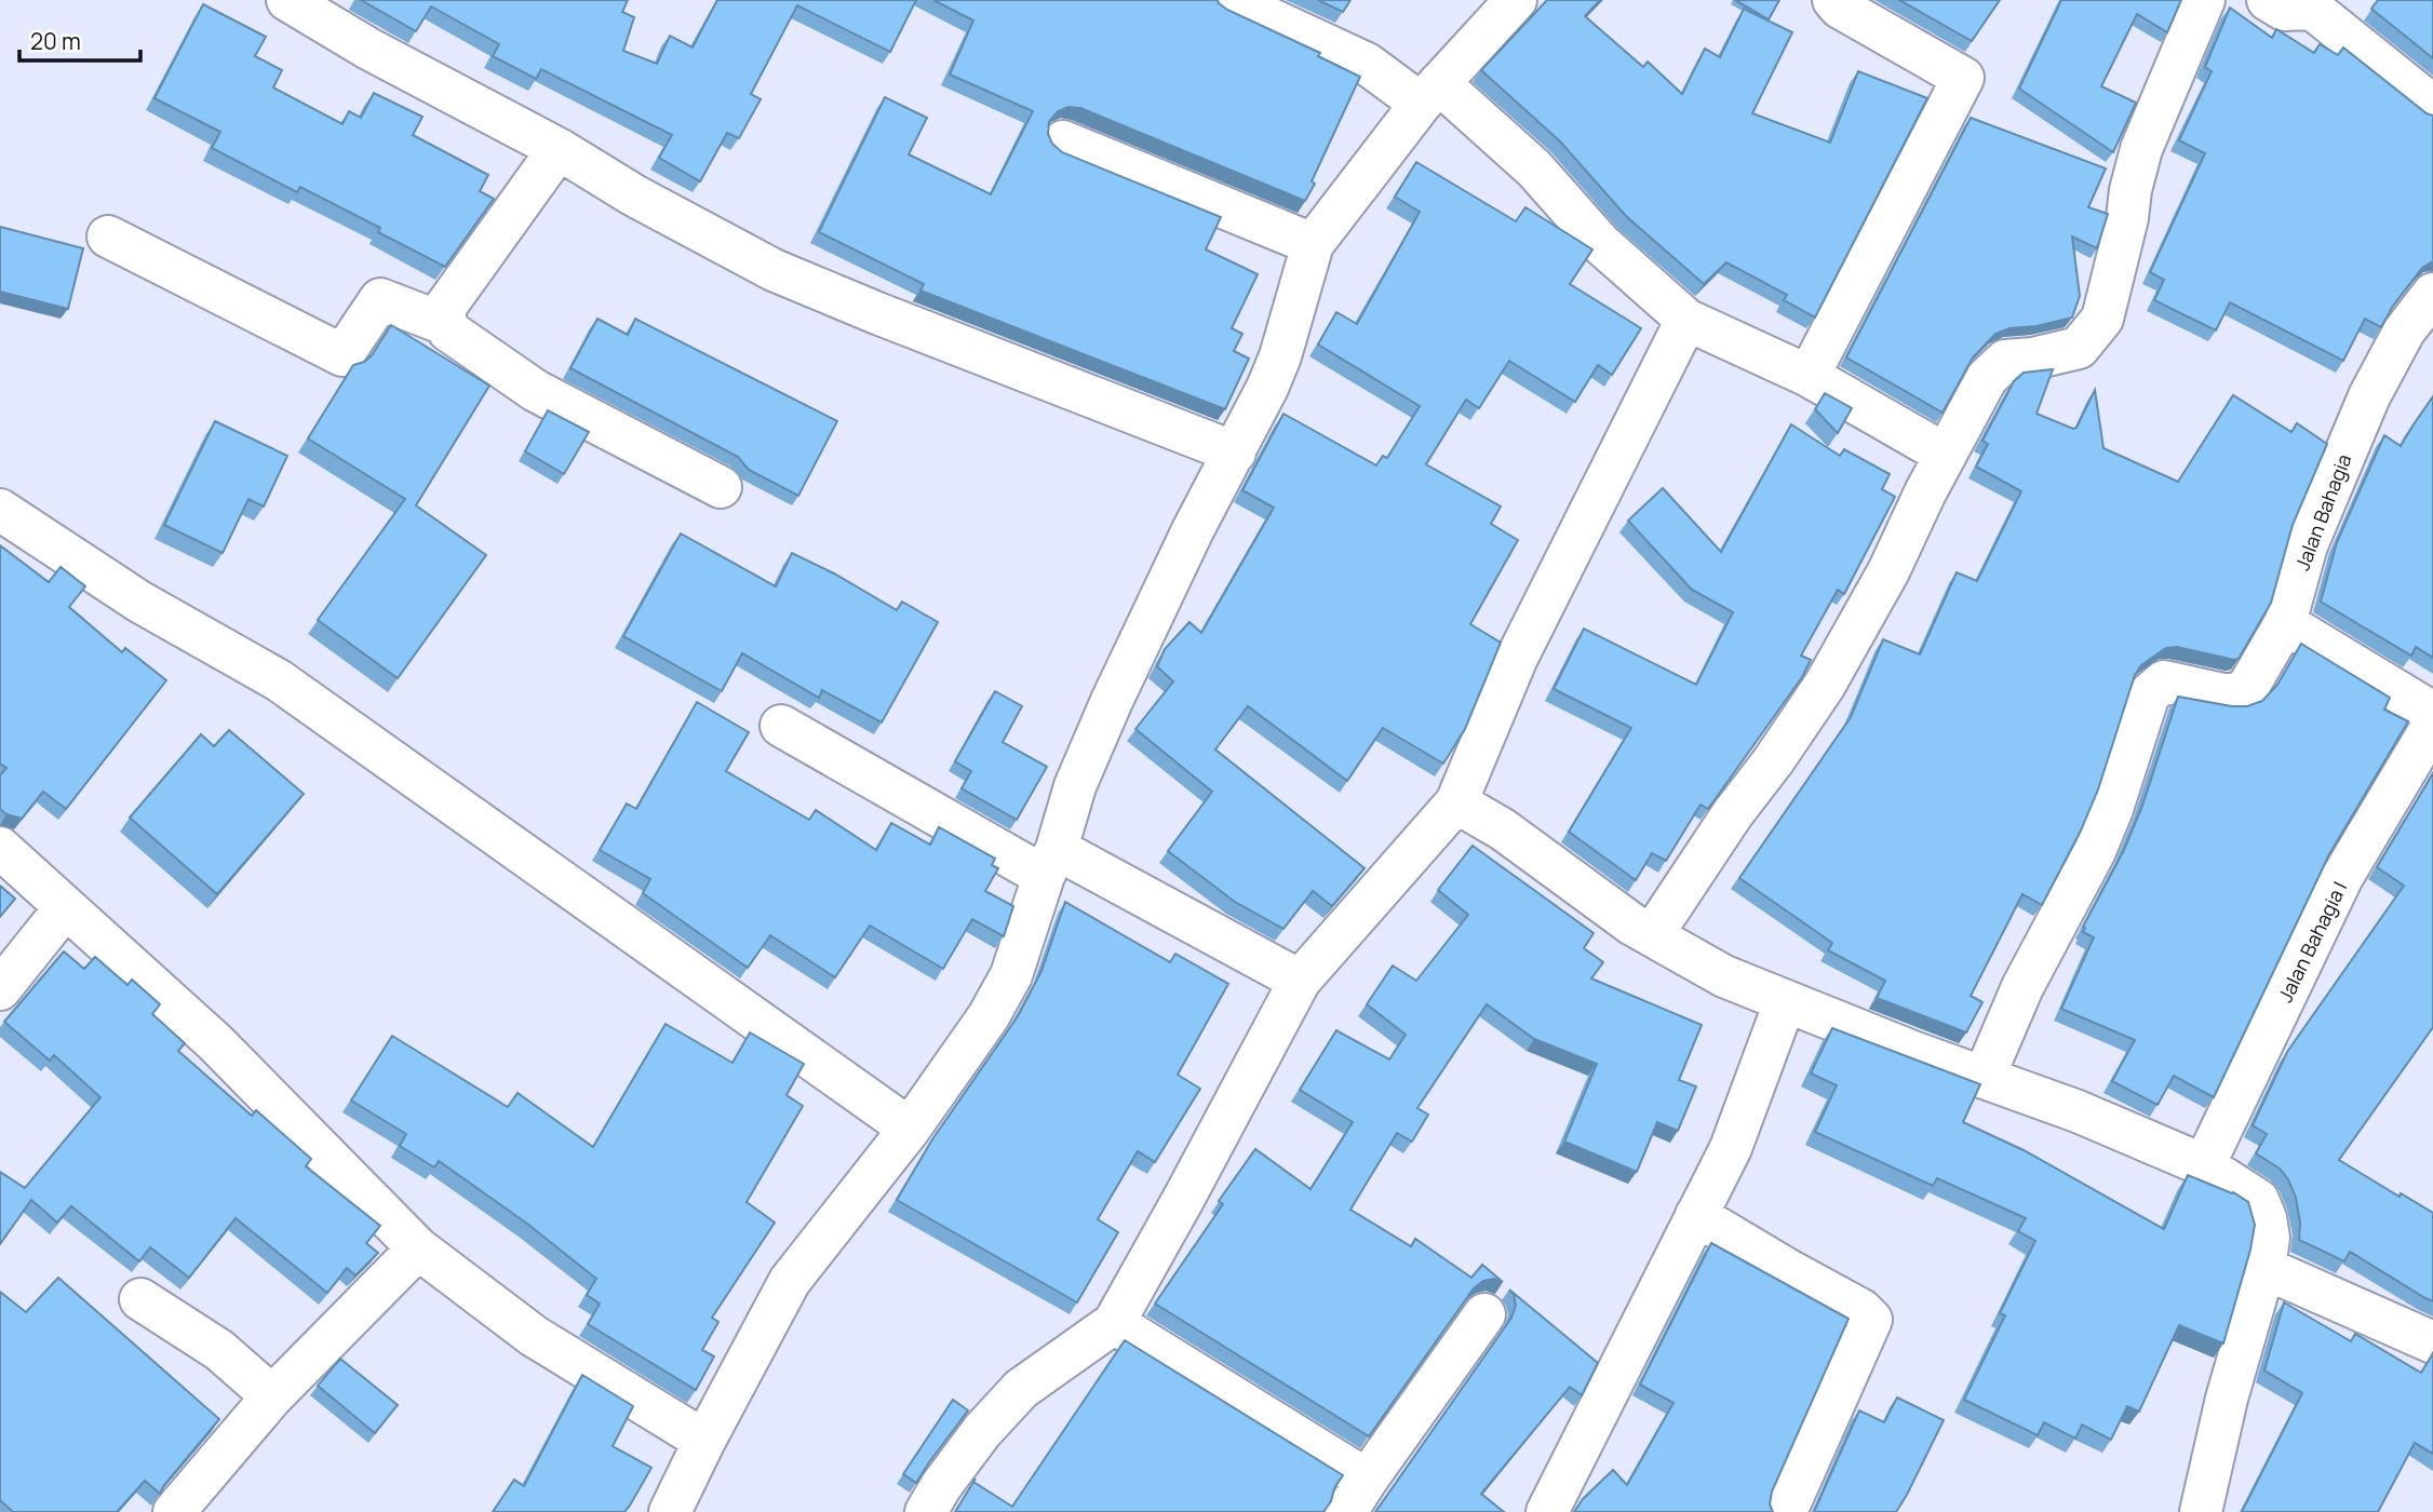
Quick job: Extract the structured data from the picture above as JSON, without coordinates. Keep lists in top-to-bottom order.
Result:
{
  "streets": {
    "street": ["Jalan Bahagia", "Jalan Bahagia I"]
  },
  "scale_bar": "20 m"
}
